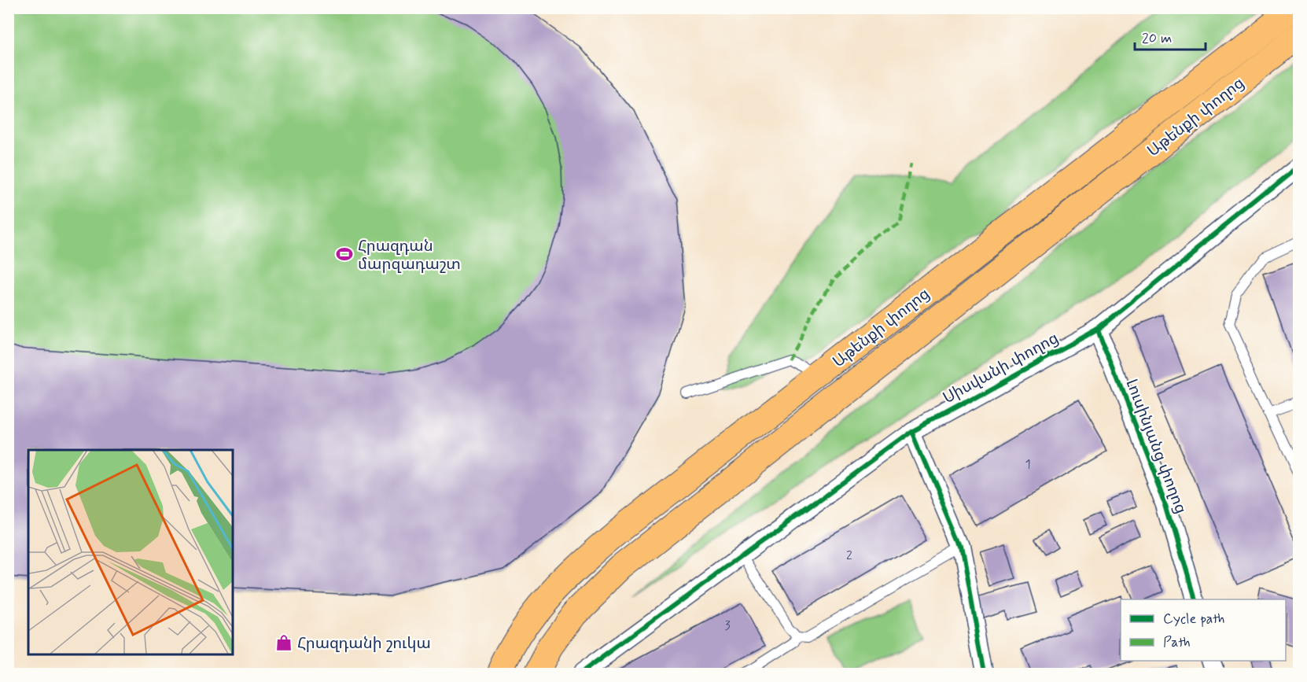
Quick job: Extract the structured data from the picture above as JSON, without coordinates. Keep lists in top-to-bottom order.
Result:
{
  "streets": {
    "main road": ["Աթենքի փողոց"],
    "street": ["Սիսվանի փողոց", "Լուսինյանց փողոց"]
  },
  "crossings": [
    ["Սիսվանի փողոց", "Լուսինյանց փողոց"]
  ],
  "places": {
    "sports": ["Հրազդան մարզադաշտ"],
    "shop": ["Հրազդանի շուկա"]
  },
  "house_numbers": ["1", "2", "3"],
  "legend": ["Cycle path", "Path"],
  "scale_bar": "20 m"
}
